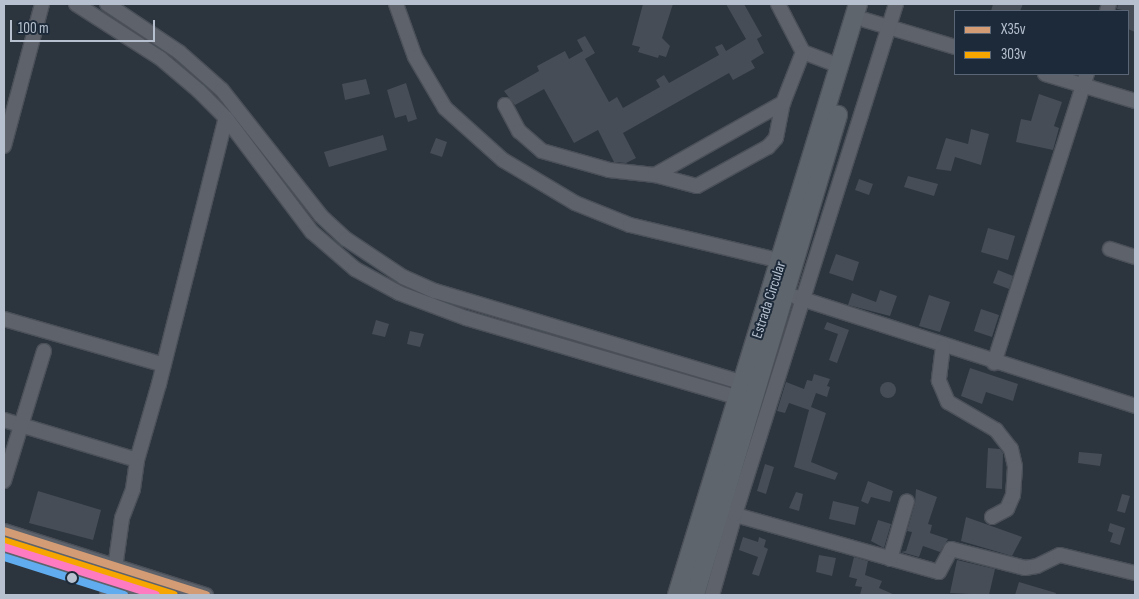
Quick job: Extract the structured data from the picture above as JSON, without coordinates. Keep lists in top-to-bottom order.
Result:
{
  "streets": {
    "main road": ["Estrada Circular"]
  },
  "lines": ["transit line X35v", "transit line 303v"],
  "legend": ["X35v", "303v"],
  "scale_bar": "100 m"
}
